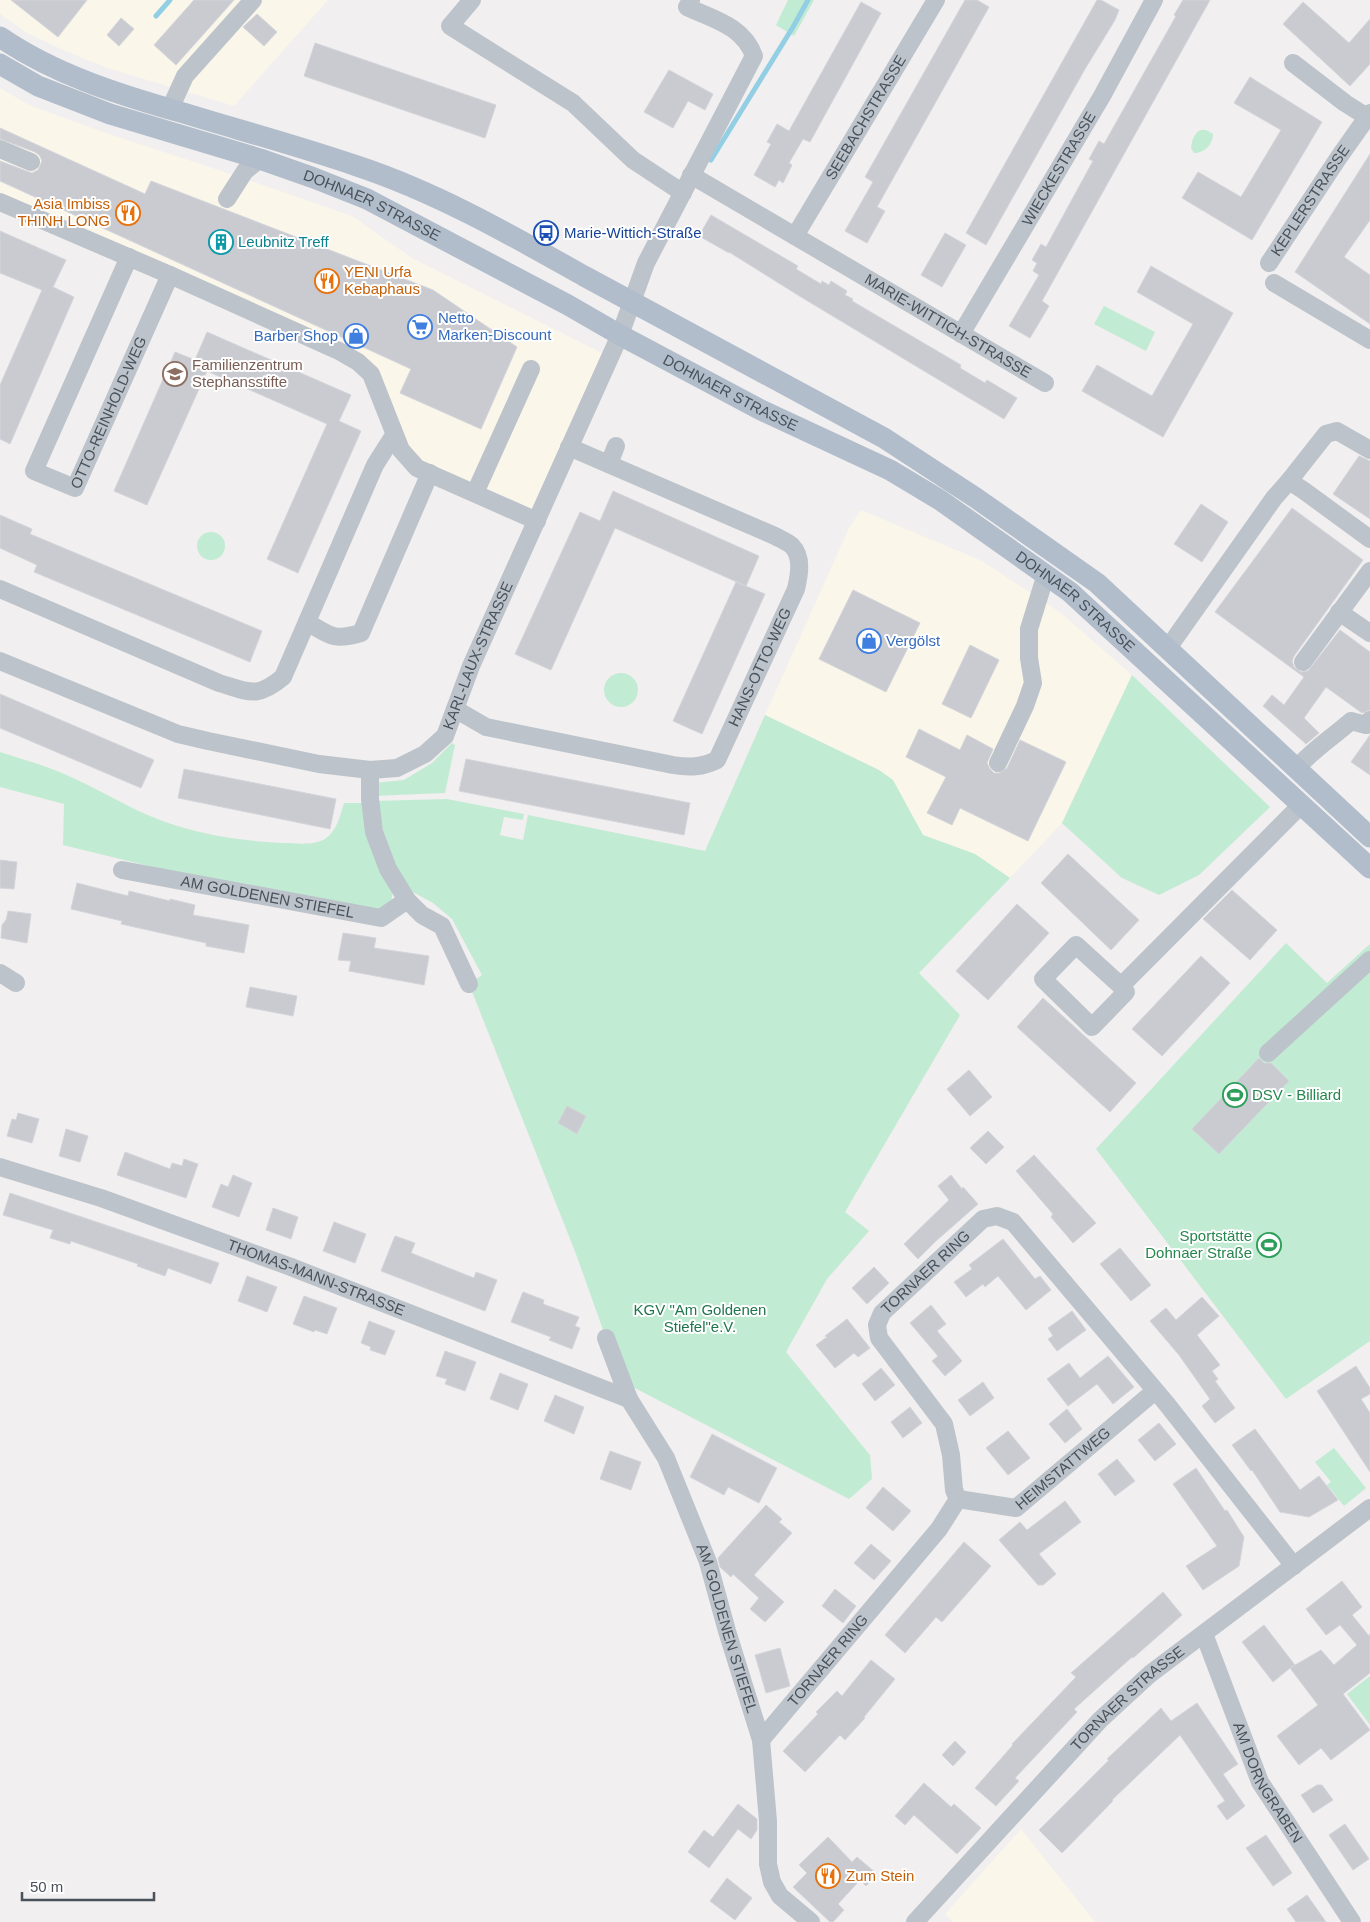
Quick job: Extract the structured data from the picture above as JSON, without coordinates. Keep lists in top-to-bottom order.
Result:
{
  "streets": {
    "main road": ["DOHNAER STRASSE"],
    "street": [
      "SEEBACHSTRASSE",
      "WIECKESTRASSE",
      "KEPLERSTRASSE",
      "MARIE-WITTICH-STRASSE",
      "OTTO-REINHOLD-WEG",
      "KARL-LAUX-STRASSE",
      "HANS-OTTO-WEG",
      "AM GOLDENEN STIEFEL",
      "TORNAER RING",
      "THOMAS-MANN-STRASSE",
      "HEIMSTATTWEG",
      "TORNAER STRASSE",
      "AM DORNGRABEN"
    ]
  },
  "crossings": [
    ["SEEBACHSTRASSE", "MARIE-WITTICH-STRASSE"],
    ["WIECKESTRASSE", "MARIE-WITTICH-STRASSE"],
    ["DOHNAER STRASSE", "KARL-LAUX-STRASSE"],
    ["KARL-LAUX-STRASSE", "HANS-OTTO-WEG"],
    ["AM GOLDENEN STIEFEL", "TORNAER RING"],
    ["AM GOLDENEN STIEFEL", "THOMAS-MANN-STRASSE"],
    ["TORNAER RING", "HEIMSTATTWEG"],
    ["TORNAER RING", "TORNAER STRASSE"],
    ["TORNAER STRASSE", "AM DORNGRABEN"]
  ],
  "parks": ["KGV \"Am Goldenen Stiefel\"e.V."],
  "places": {
    "restaurant": ["Asia Imbiss THINH LONG", "YENI Urfa Kebaphaus", "Zum Stein"],
    "bus stop": ["Marie-Wittich-Straße"],
    "building": ["Leubnitz Treff"],
    "supermarket": ["Netto Marken-Discount"],
    "shop": ["Barber Shop", "Vergölst"],
    "school or university": ["Familienzentrum Stephansstifte"],
    "sports": ["DSV - Billiard", "Sportstätte Dohnaer Straße"]
  },
  "scale_bar": "50 m"
}
